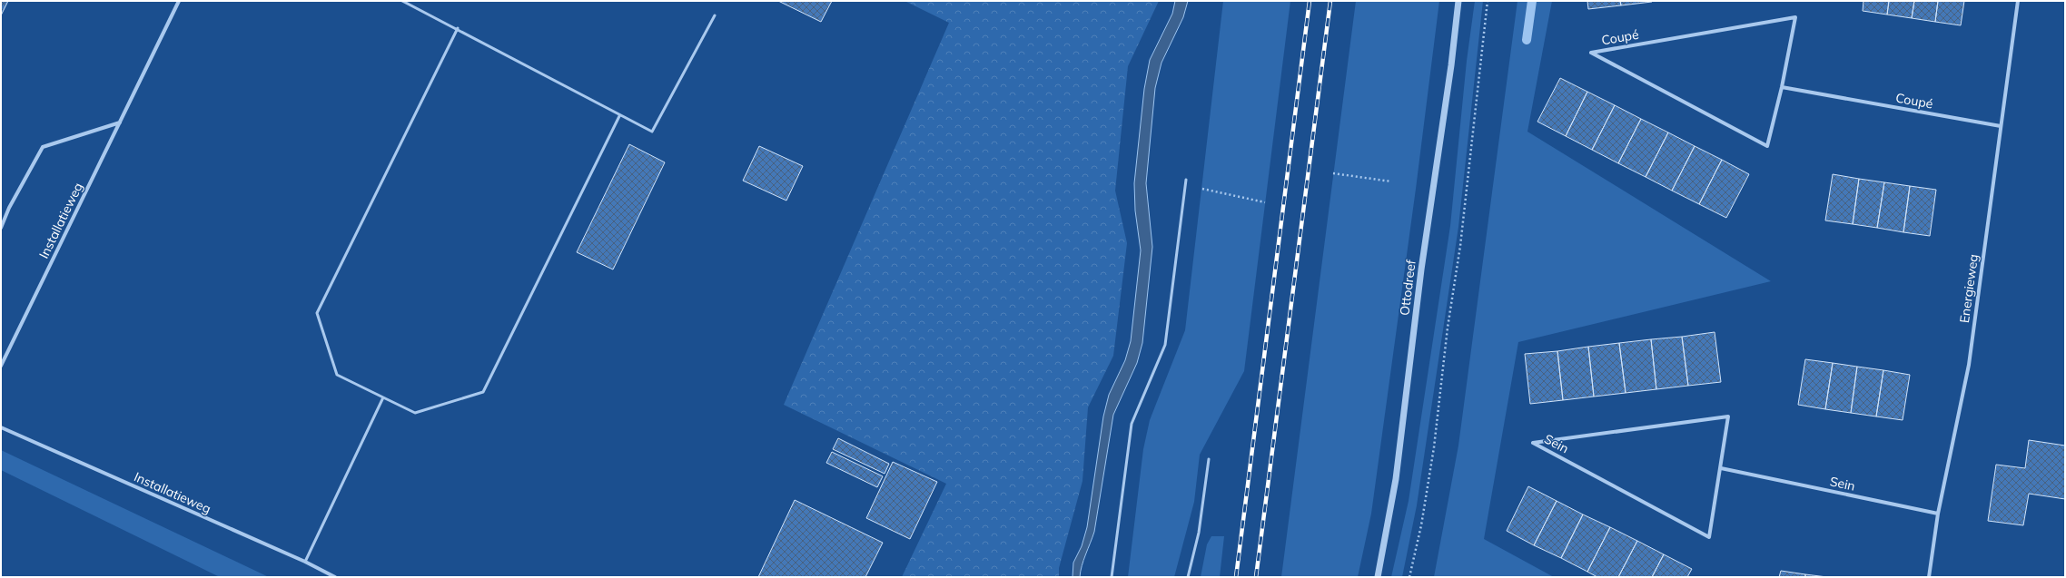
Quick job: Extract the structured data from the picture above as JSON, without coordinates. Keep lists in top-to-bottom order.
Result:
{
  "streets": {
    "street": [
      "Coupé",
      "Installatieweg",
      "Ottodreef",
      "Energieweg",
      "Sein"
    ]
  },
  "crossings": [
    ["Coupé", "Energieweg"],
    ["Energieweg", "Sein"]
  ]
}
